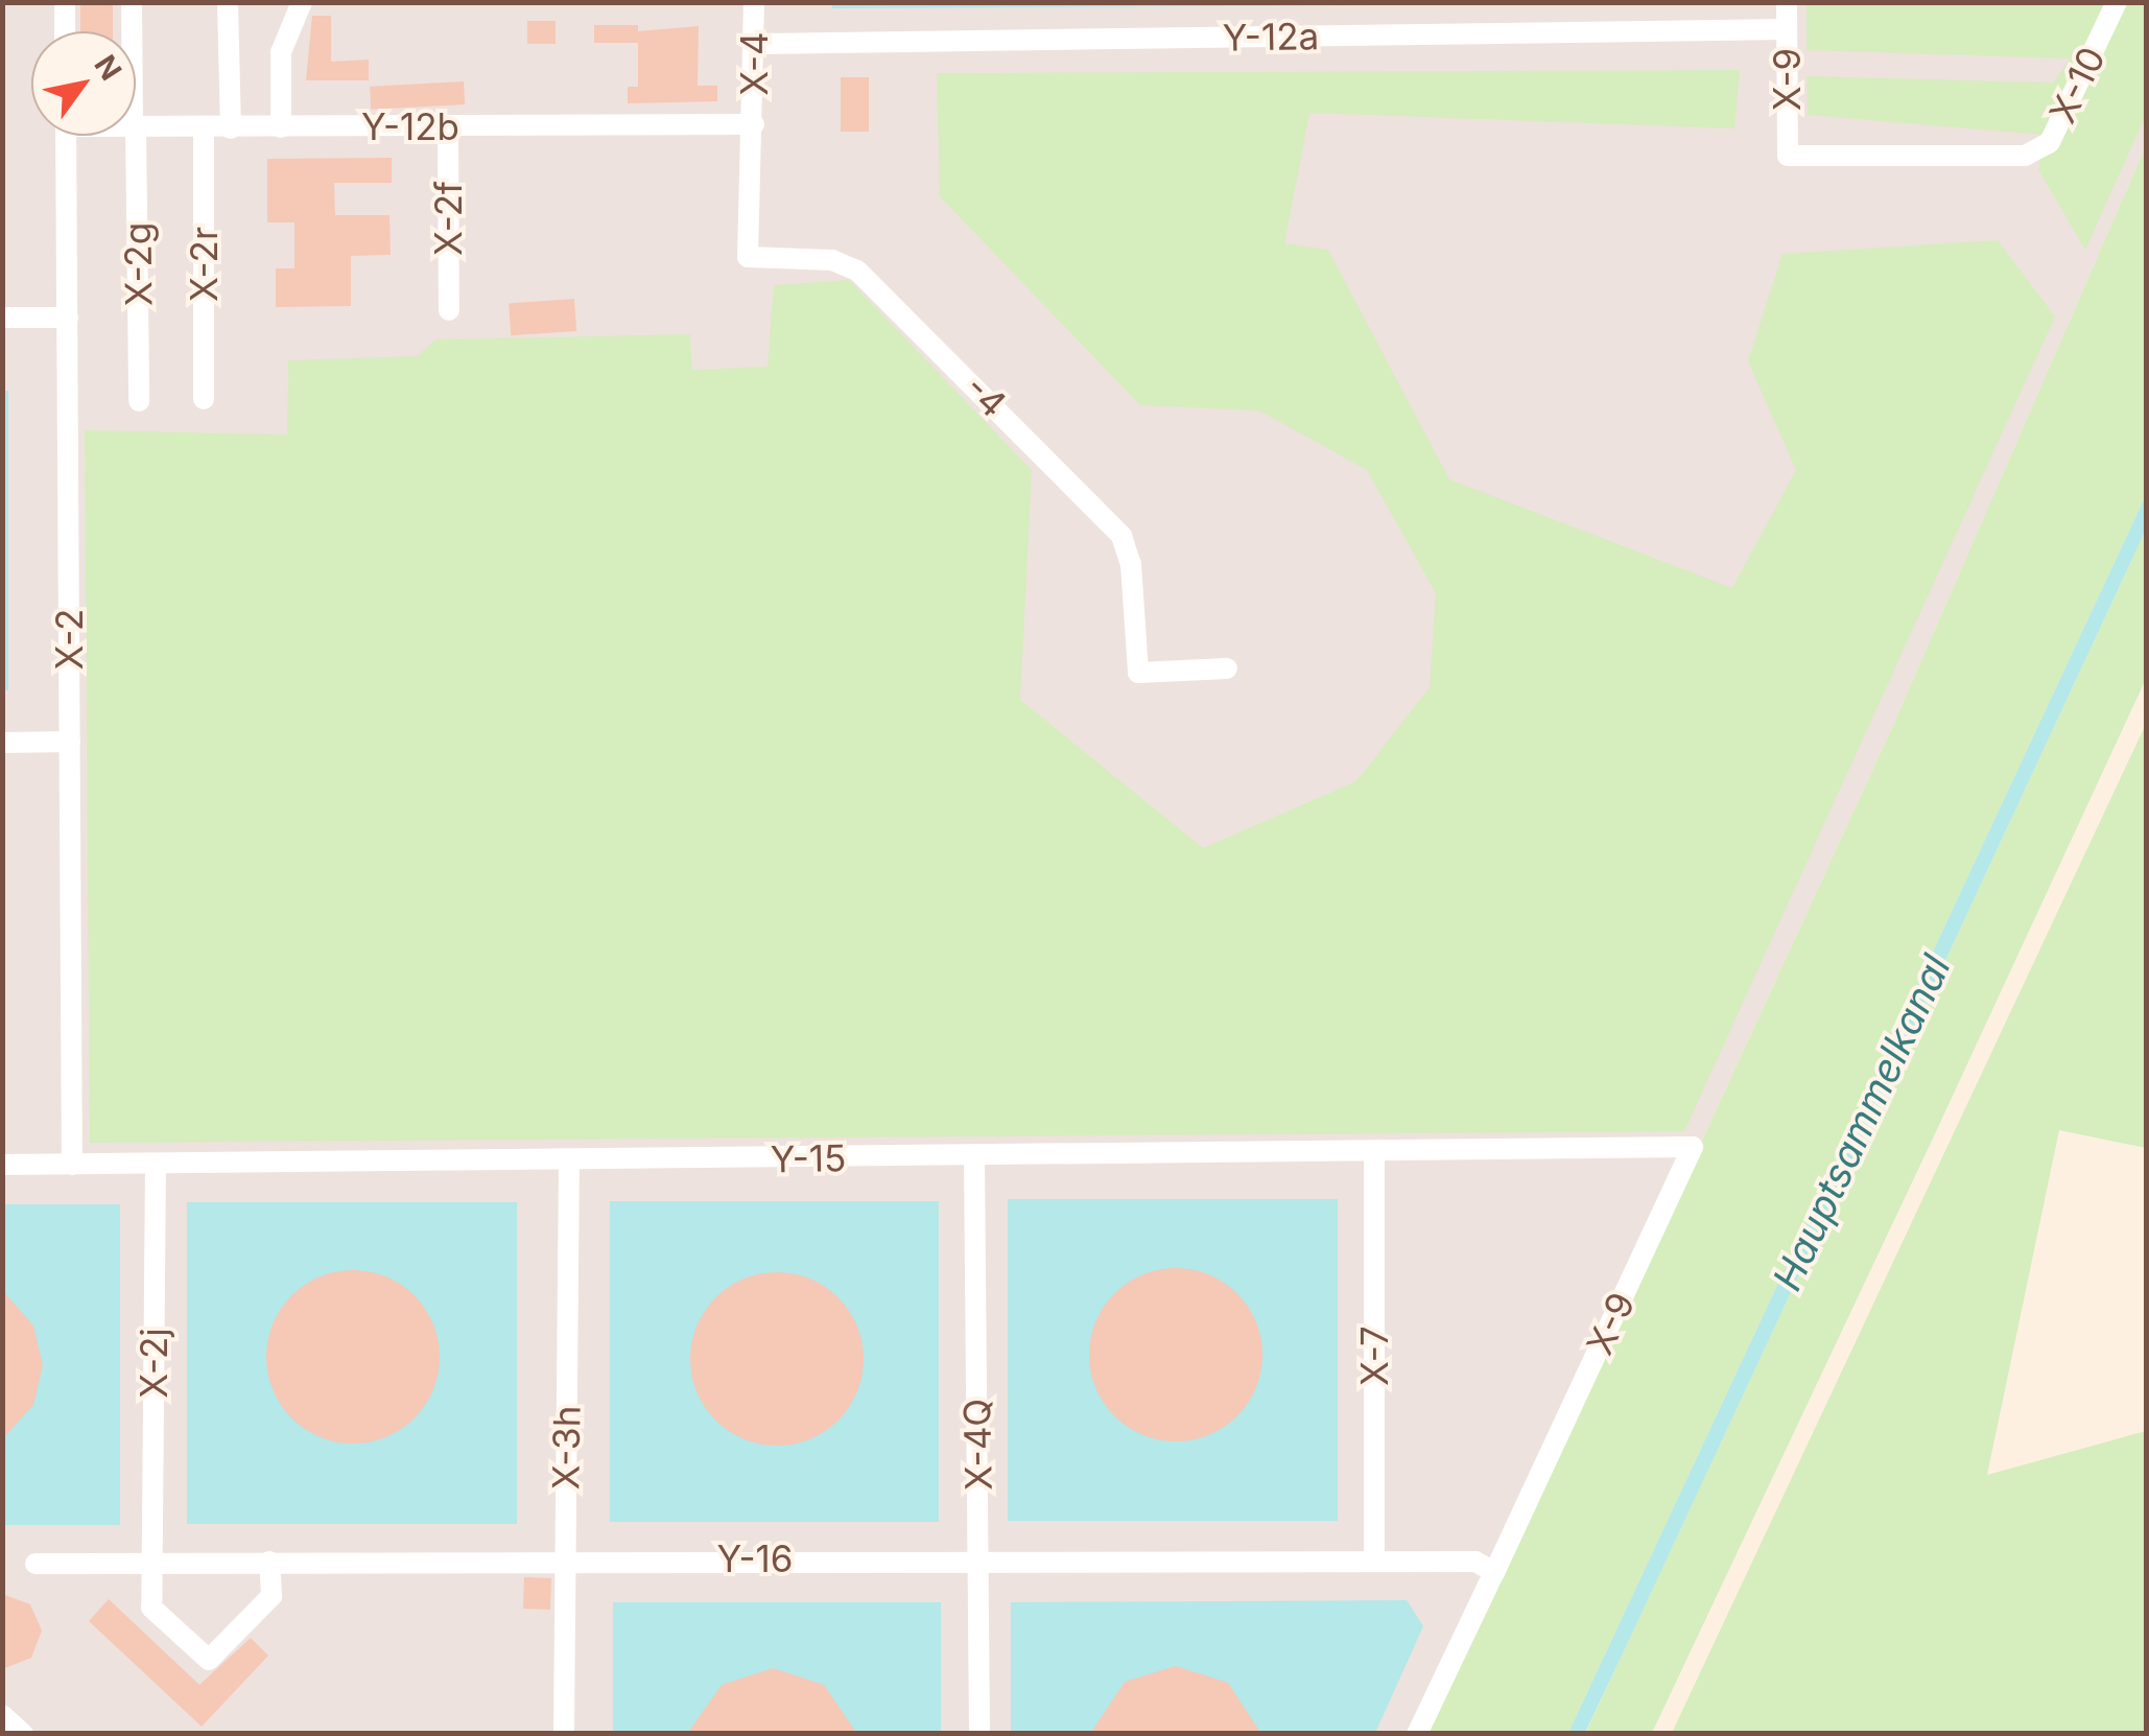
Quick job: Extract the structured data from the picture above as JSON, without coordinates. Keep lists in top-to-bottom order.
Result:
{
  "streets": {
    "street": [
      "Y-12a",
      "X-4",
      "X-9",
      "X-10",
      "Y-12b",
      "X-2f",
      "X-2g",
      "X-2r",
      "-4",
      "X-2",
      "Y-15",
      "X-7",
      "X-2j",
      "X-4Q",
      "X-3h",
      "Y-16"
    ]
  },
  "crossings": [
    ["Y-12a", "X-4"],
    ["Y-12a", "X-9"],
    ["X-4", "Y-12b"],
    ["X-4", "-4"],
    ["X-9", "X-10"],
    ["X-9", "Y-15"],
    ["X-9", "Y-16"],
    ["Y-12b", "X-2f"],
    ["Y-12b", "X-2r"],
    ["Y-12b", "-4"],
    ["X-2", "Y-15"],
    ["Y-15", "X-7"],
    ["Y-15", "X-2j"],
    ["Y-15", "X-4Q"],
    ["Y-15", "X-3h"],
    ["X-7", "Y-16"],
    ["X-2j", "Y-16"],
    ["X-4Q", "Y-16"],
    ["X-3h", "Y-16"]
  ],
  "water": ["Hauptsammelkanal"],
  "north": "top right"
}
